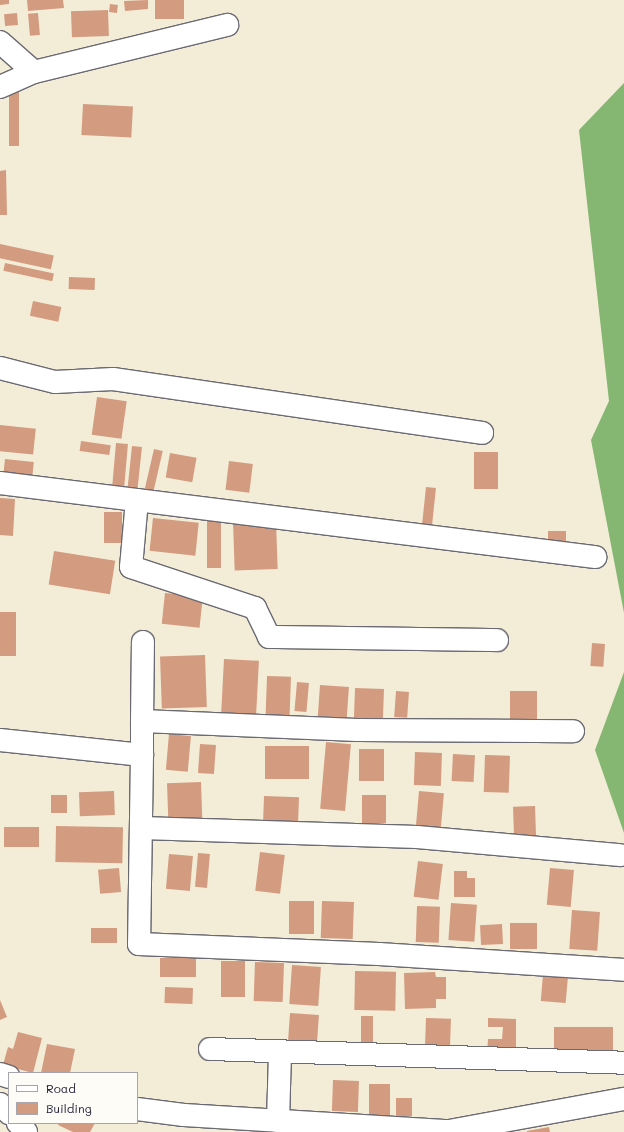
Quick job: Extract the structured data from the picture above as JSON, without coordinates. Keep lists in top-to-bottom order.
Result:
{
  "legend": ["Road", "Building"]
}
